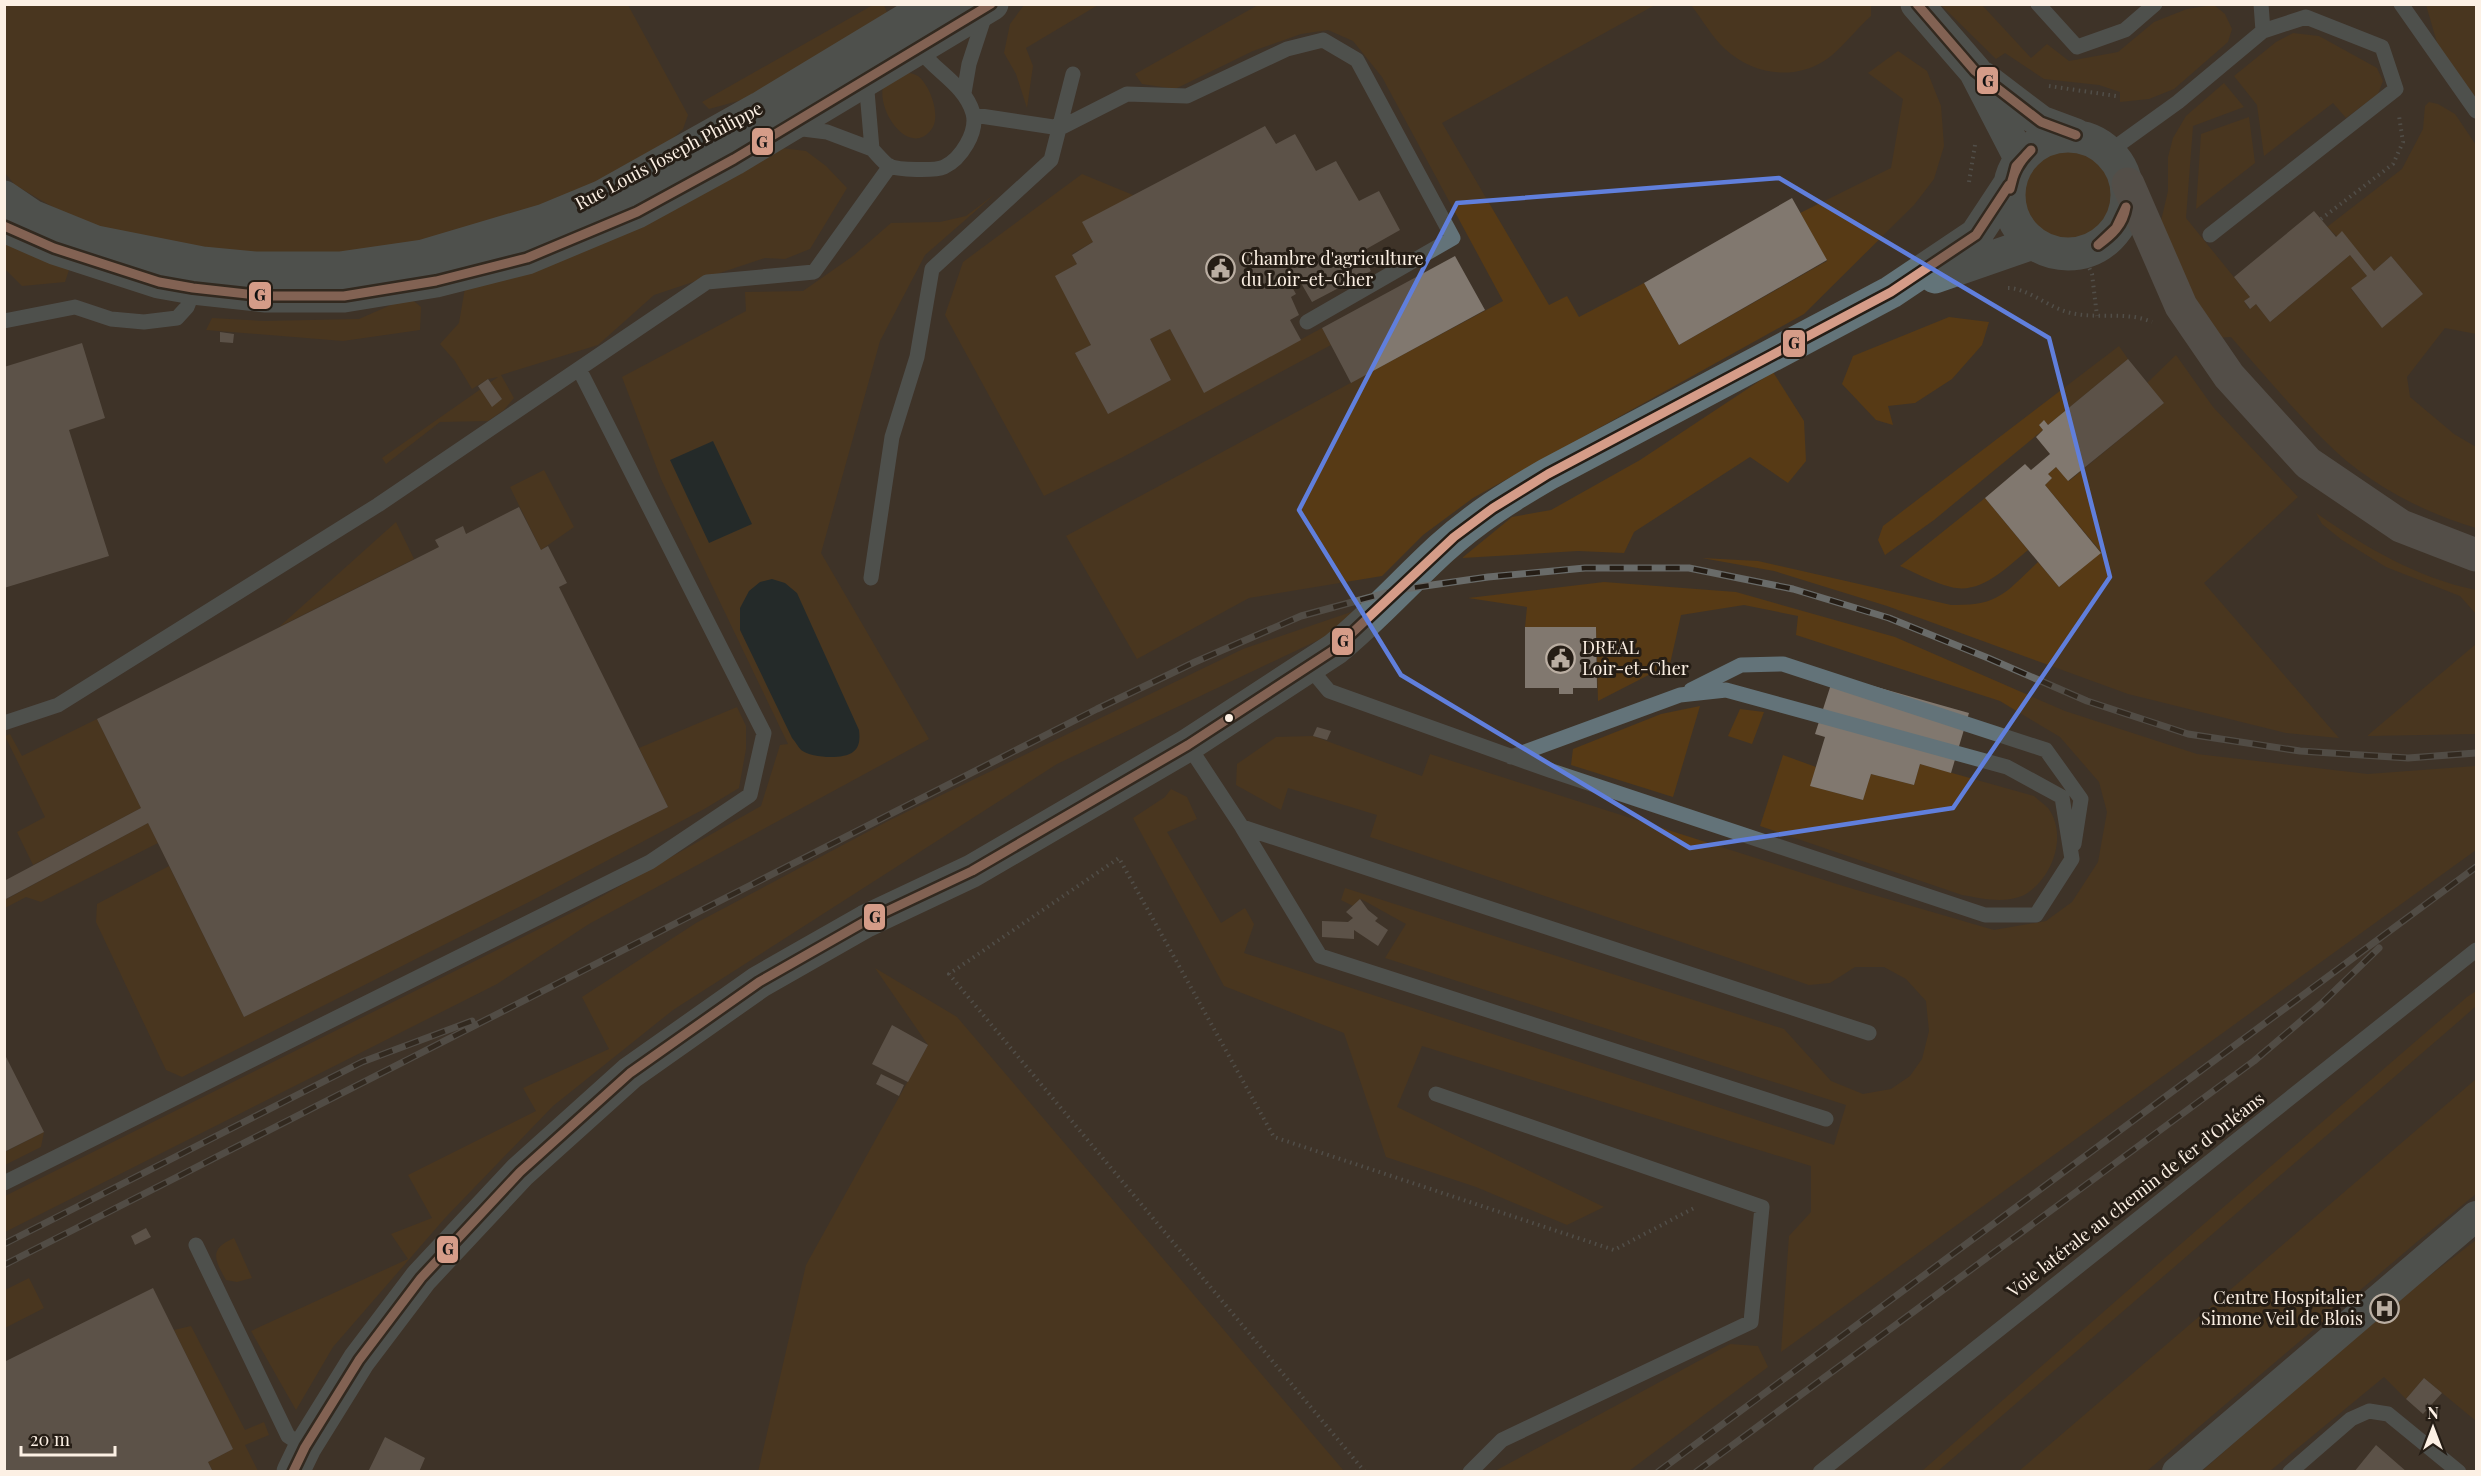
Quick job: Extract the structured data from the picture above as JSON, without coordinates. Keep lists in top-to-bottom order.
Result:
{
  "streets": {
    "main road": ["Rue Louis Joseph Philippe"],
    "lane": ["Voie latérale au chemin de fer d'Orléans"]
  },
  "places": {
    "public building": ["Chambre d'agriculture du Loir-et-Cher", "DREAL Loir-et-Cher"],
    "hospital": ["Centre Hospitalier Simone Veil de Blois"]
  },
  "lines": ["transit line G"],
  "scale_bar": "20 m",
  "north": "top"
}
